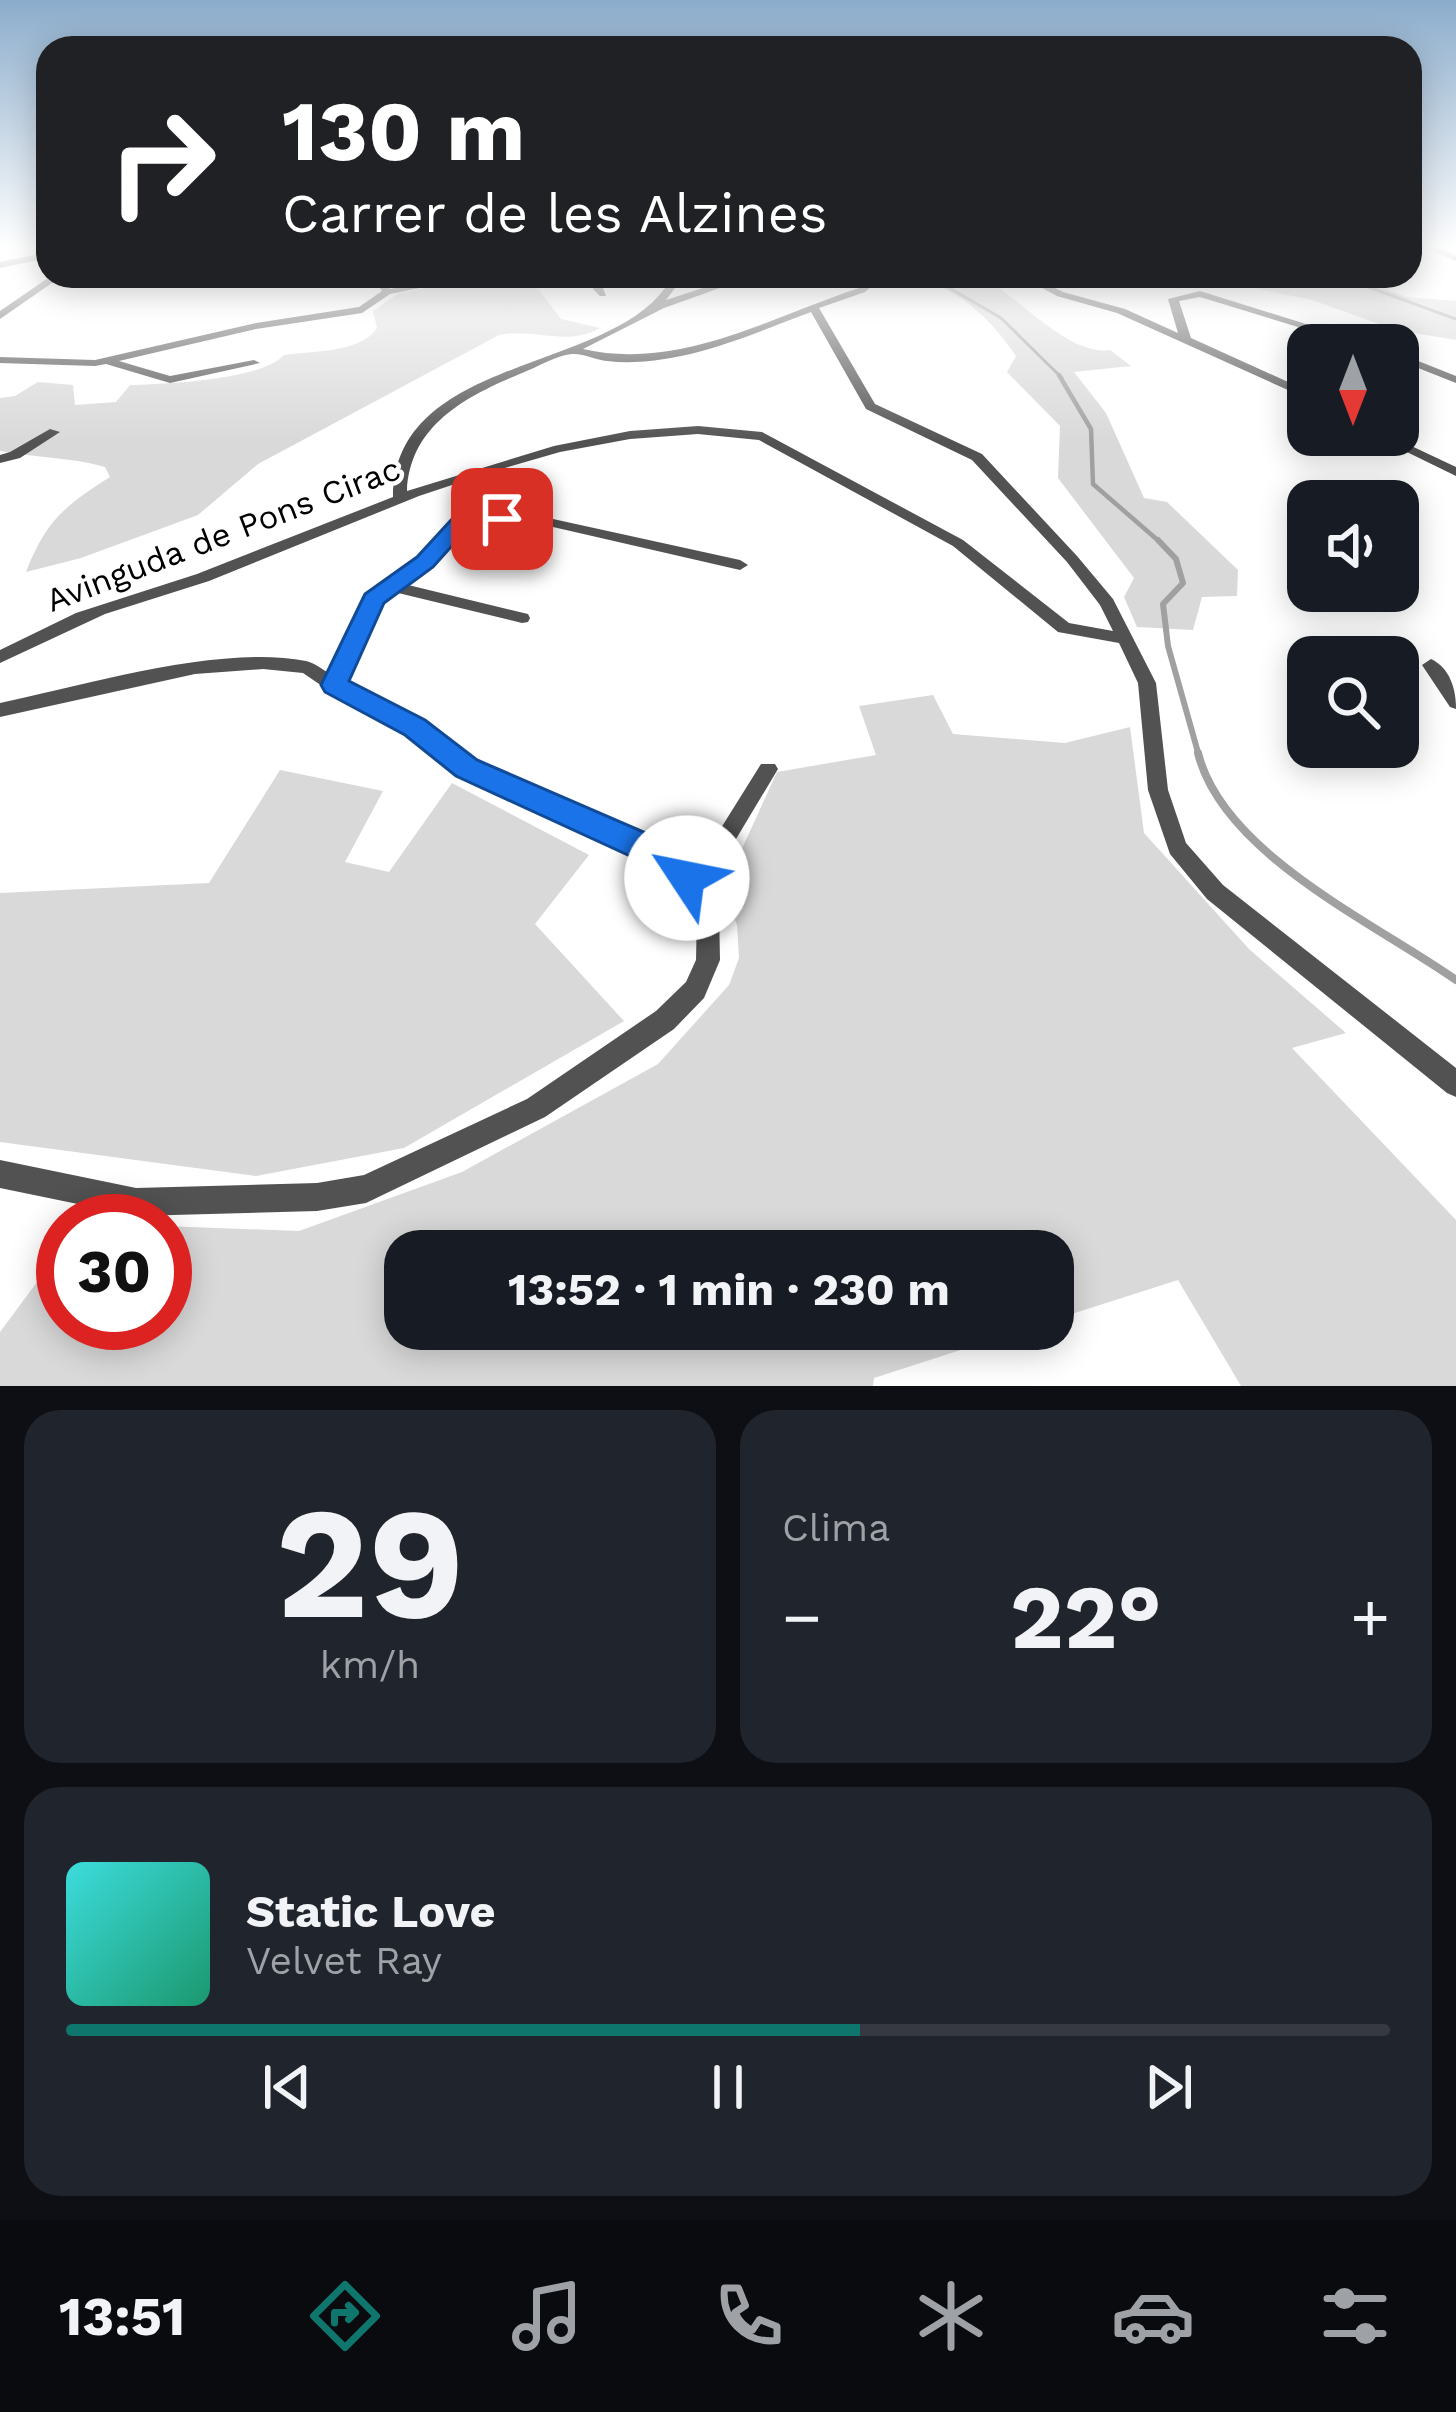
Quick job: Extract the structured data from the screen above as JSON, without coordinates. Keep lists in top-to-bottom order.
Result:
{
  "streets": {
    "street": ["Avinguda de Pons Cirac"]
  },
  "north": "bottom",
  "page": {
    "turn": ["130 m", "Carrer de les Alzines"],
    "limit": "30",
    "trip": "13:52 · 1 min · 230 m",
    "tile": [
      ["29", "km/h"],
      "Clima"
    ],
    "heat": ["−", "22°", "+"],
    "song": ["Static Love", "Velvet Ray"],
    "tabs": "13:51"
  }
}
